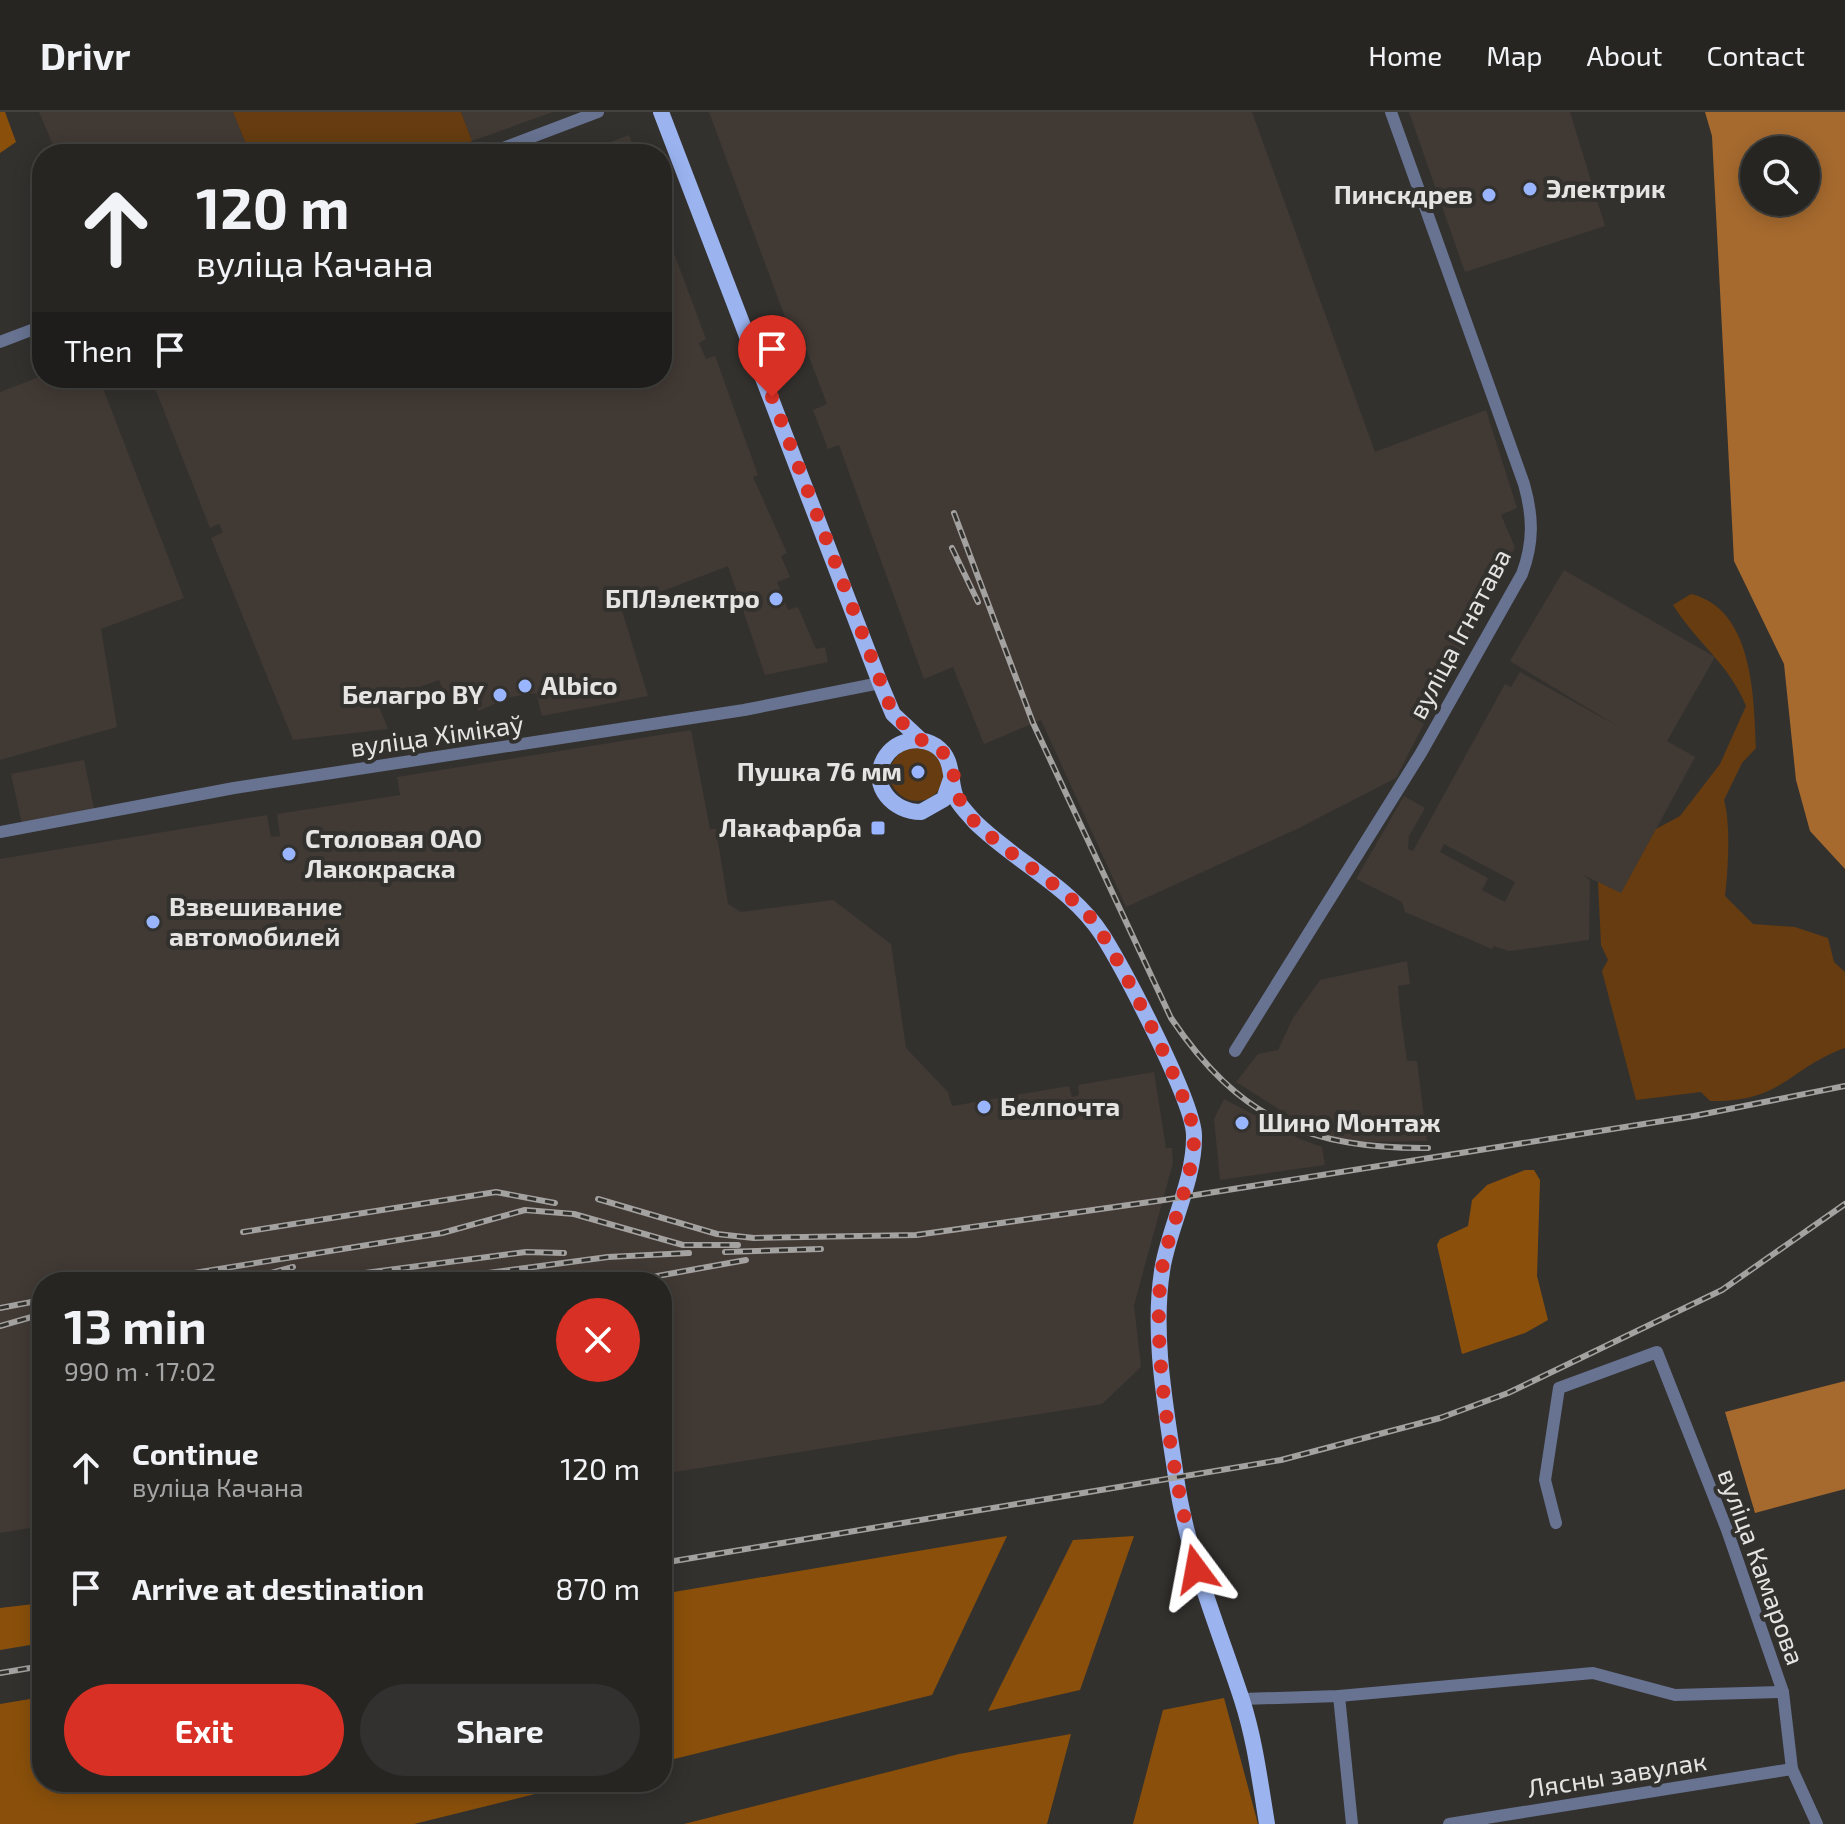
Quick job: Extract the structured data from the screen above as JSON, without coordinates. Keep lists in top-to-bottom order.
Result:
{
  "streets": {
    "street": [
      "вуліца Ігнатава",
      "вуліца Хімікаў",
      "вуліца Камарова",
      "Лясны завулак"
    ]
  },
  "places": {
    "other": [
      "Электрик",
      "Пинскдрев",
      "БПЛэлектро",
      "Albico",
      "Белагро BY",
      "Пушка 76 мм",
      "Столовая ОАО Лакокраска",
      "Взвешивание автомобилей",
      "Белпочта",
      "Шино Монтаж"
    ],
    "transit": ["Лакафарба"]
  },
  "page": {
    "header": "Drivr",
    "nav": [
      "Home",
      "Map",
      "About",
      "Contact"
    ],
    "turn": ["120 m", "вуліца Качана"],
    "then": "Then",
    "heading": ["13 min", "990 m · 17:02"],
    "list": [
      {
        "name": "Continue",
        "note": "вуліца Качана",
        "value": "120 m"
      },
      {
        "name": "Arrive at destination",
        "value": "870 m"
      }
    ],
    "buttons": ["Exit", "Share"]
  }
}
